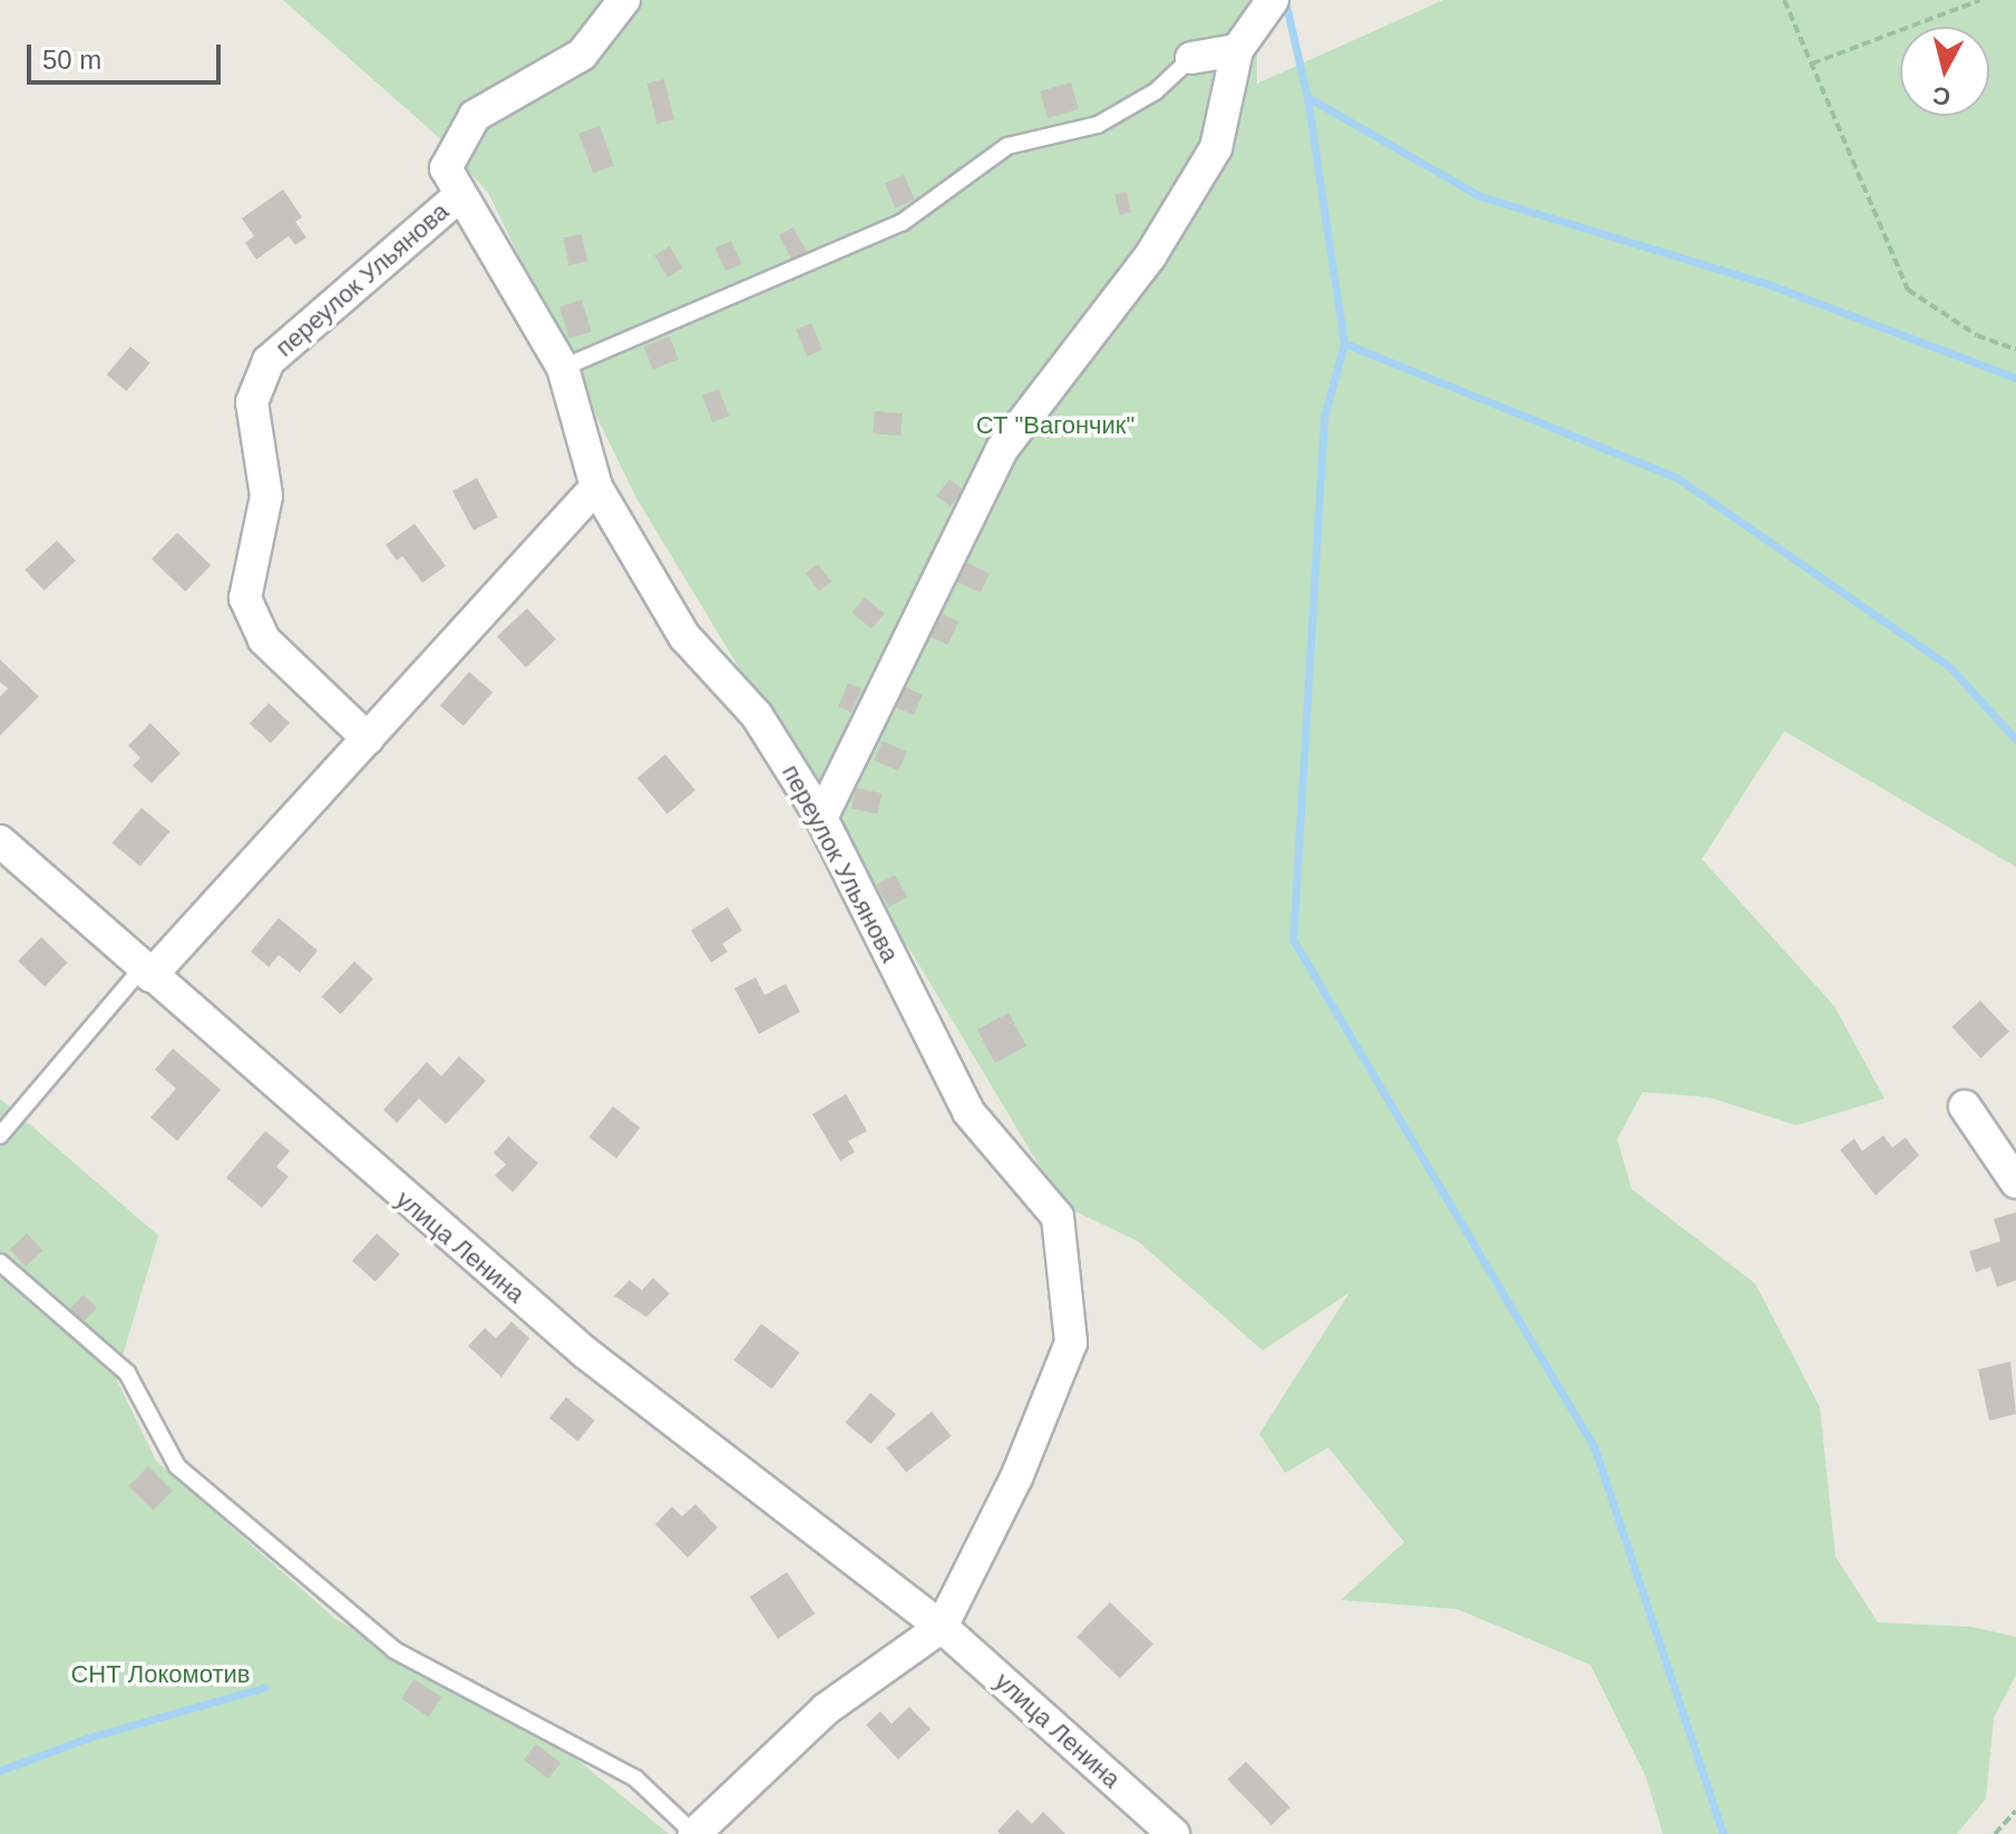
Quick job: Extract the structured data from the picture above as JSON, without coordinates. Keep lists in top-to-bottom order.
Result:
{
  "streets": {
    "street": ["переулок Ульянова", "улица Ленина"]
  },
  "crossings": [
    ["переулок Ульянова", "улица Ленина"]
  ],
  "parks": ["СТ \"Вагончик\"", "СНТ Локомотив"],
  "scale_bar": "50 m",
  "north": "bottom"
}
